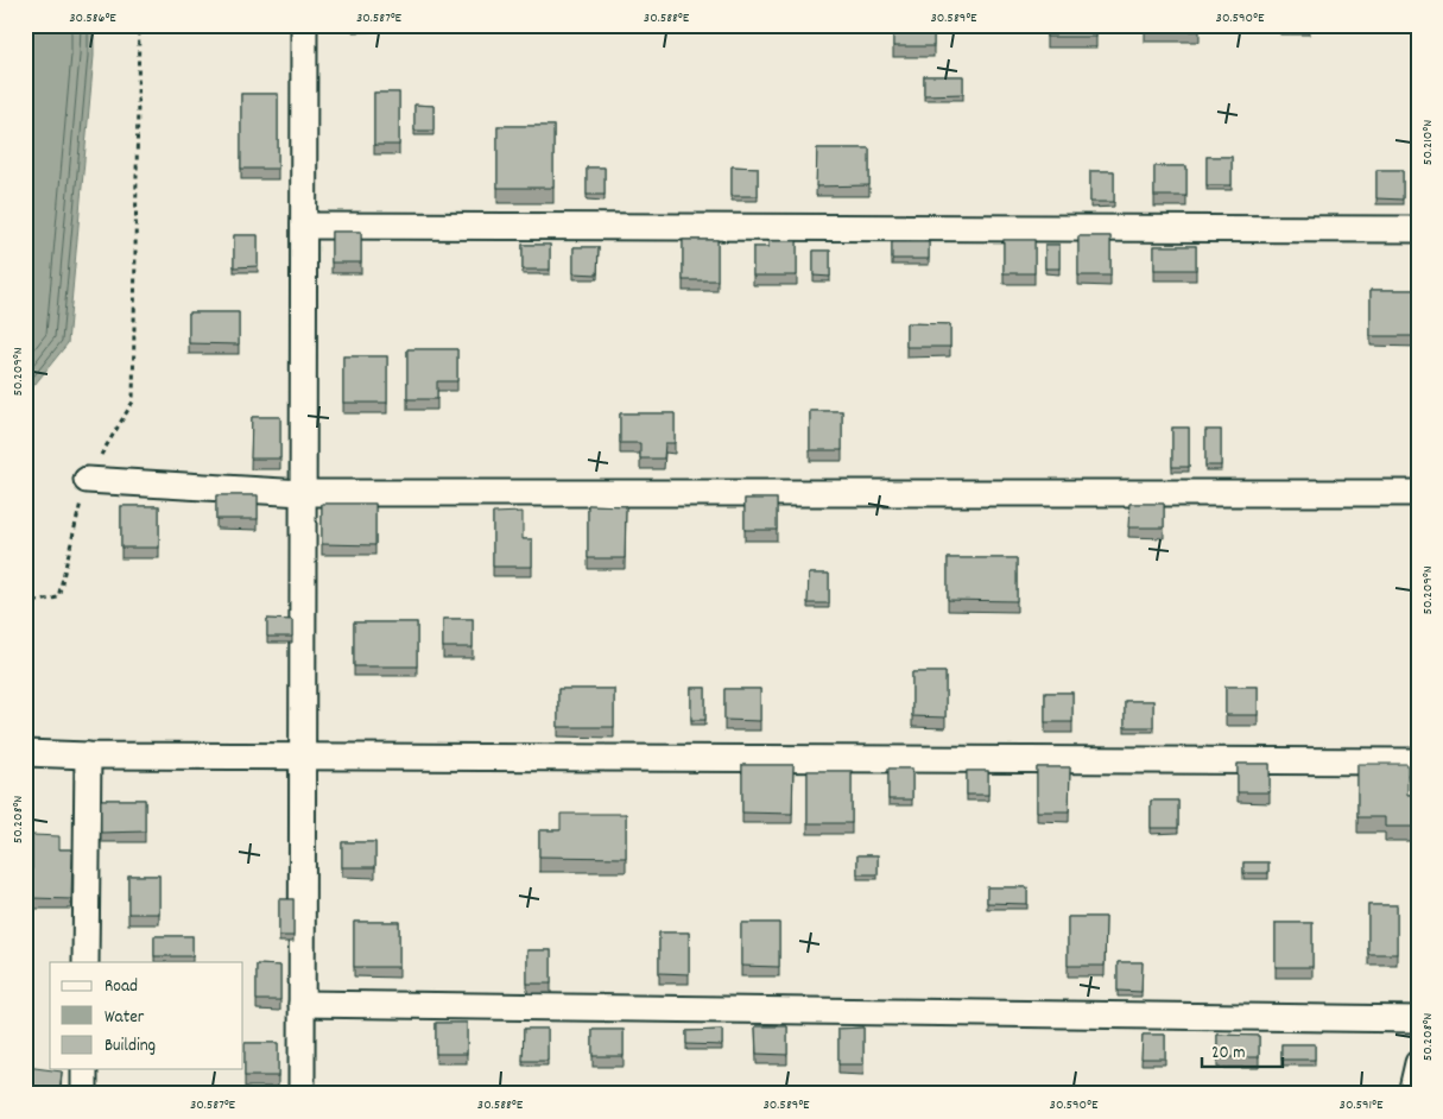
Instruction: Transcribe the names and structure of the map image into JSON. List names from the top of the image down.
{
  "legend": ["Road", "Water", "Building"],
  "scale_bar": "20 m",
  "coordinates": [
    "30.586°E",
    "30.587°E",
    "30.588°E",
    "30.589°E",
    "30.590°E",
    "50.210°N",
    "50.209°N",
    "50.208°N",
    "30.591°E"
  ]
}
